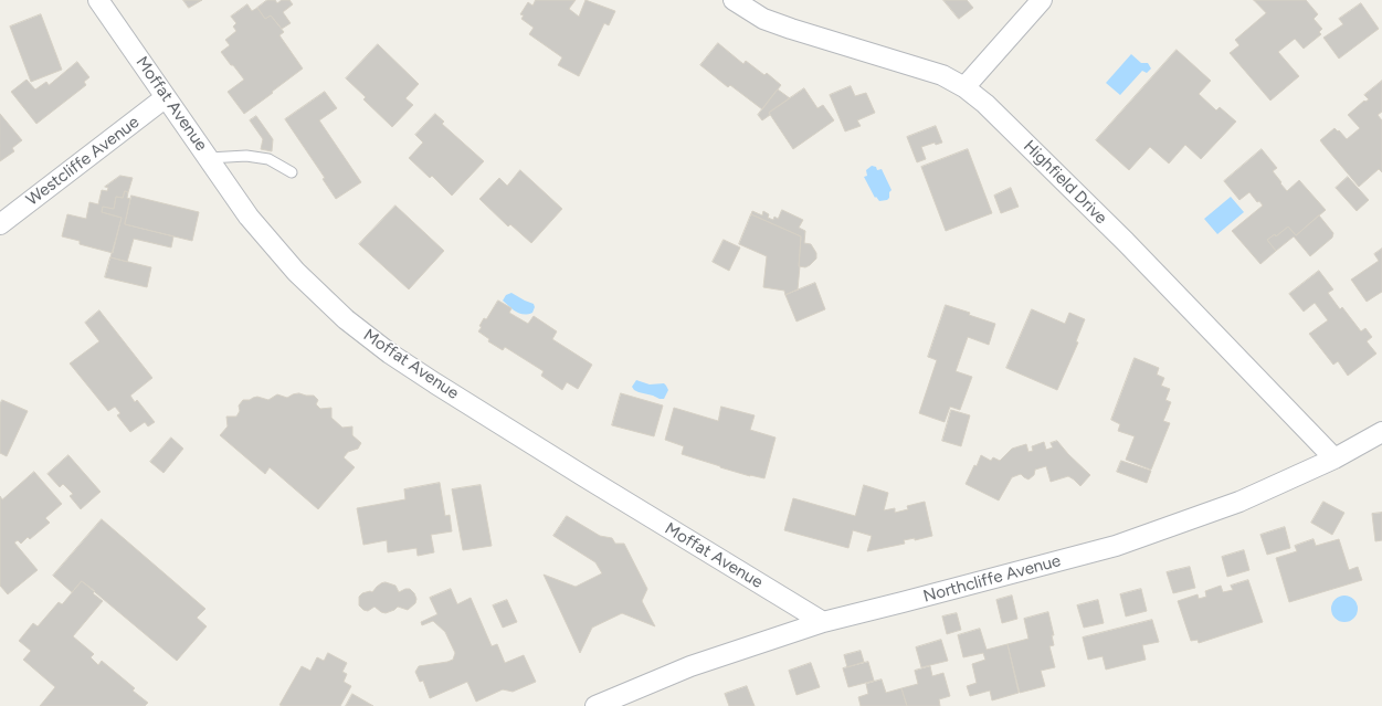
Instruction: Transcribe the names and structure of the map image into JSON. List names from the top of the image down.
{
  "streets": {
    "street": [
      "Moffat Avenue",
      "Westcliffe Avenue",
      "Highfield Drive",
      "Northcliffe Avenue"
    ]
  },
  "crossings": [
    ["Moffat Avenue", "Westcliffe Avenue"],
    ["Moffat Avenue", "Northcliffe Avenue"],
    ["Highfield Drive", "Northcliffe Avenue"]
  ]
}
